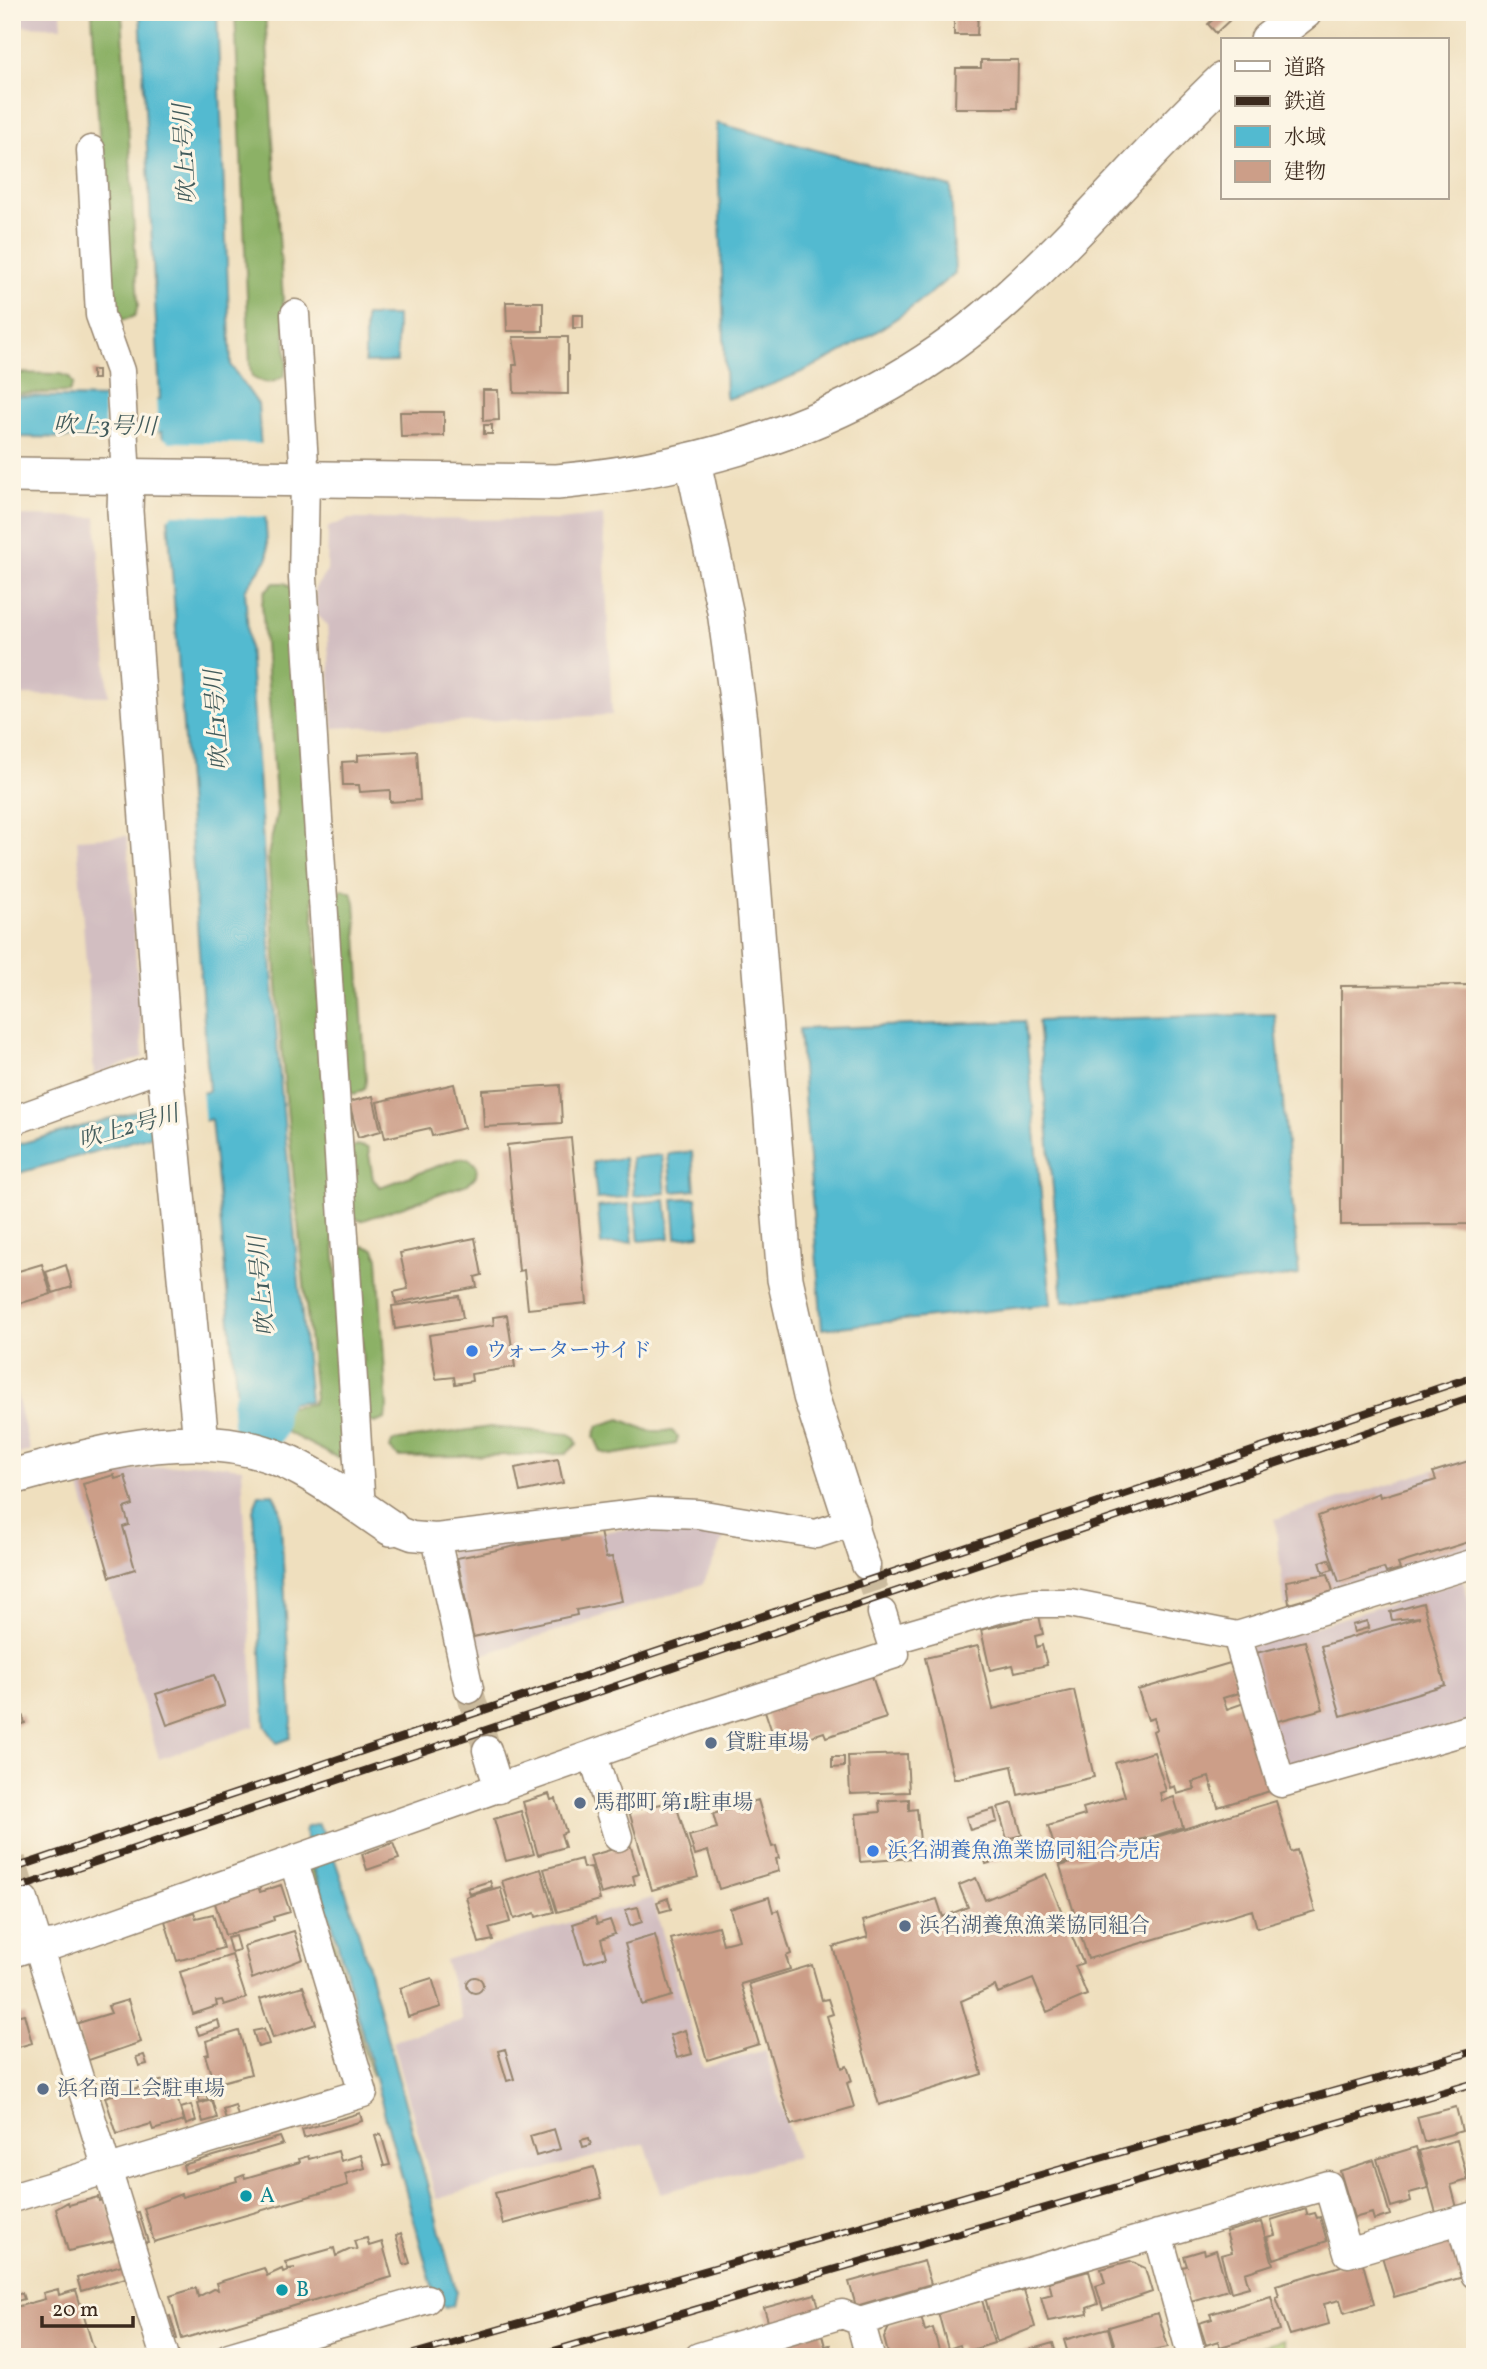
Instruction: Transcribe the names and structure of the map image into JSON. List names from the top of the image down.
{
  "water": ["吹上1号川", "吹上3号川", "吹上2号川"],
  "places": [
    "ウォーターサイド",
    "貸駐車場",
    "馬郡町 第1駐車場",
    "浜名湖養魚漁業協同組合売店",
    "浜名湖養魚漁業協同組合",
    "浜名商工会駐車場",
    "A",
    "B"
  ],
  "legend": [
    "道路",
    "鉄道",
    "水域",
    "建物"
  ],
  "scale_bar": "20 m"
}
